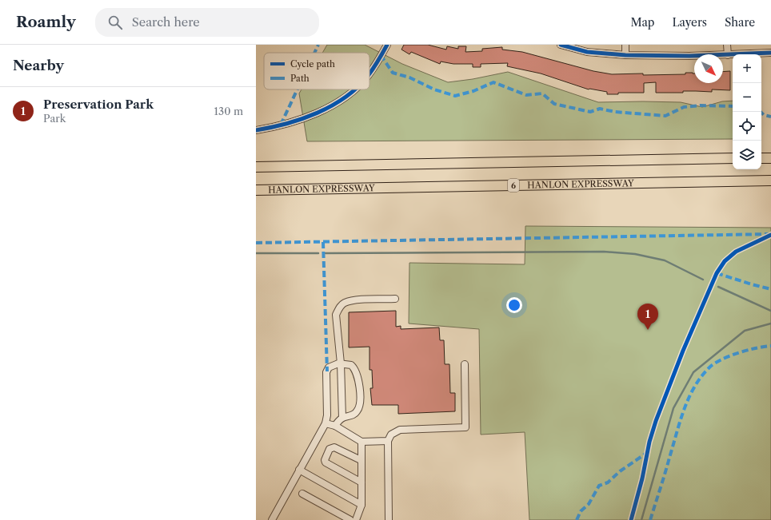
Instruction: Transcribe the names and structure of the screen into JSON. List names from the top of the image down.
{
  "streets": {
    "highway": ["HANLON EXPRESSWAY", "6"]
  },
  "legend": ["Cycle path", "Path"],
  "north": "bottom right",
  "page": {
    "header": "Roamly",
    "search": "Search here",
    "nav": ["Map", "Layers", "Share"],
    "heading": "Nearby",
    "map_buttons": ["+", "−"],
    "list": [
      {
        "mark": "1",
        "name": "Preservation Park",
        "note": "Park",
        "value": "130 m"
      }
    ],
    "pins": "1"
  }
}
